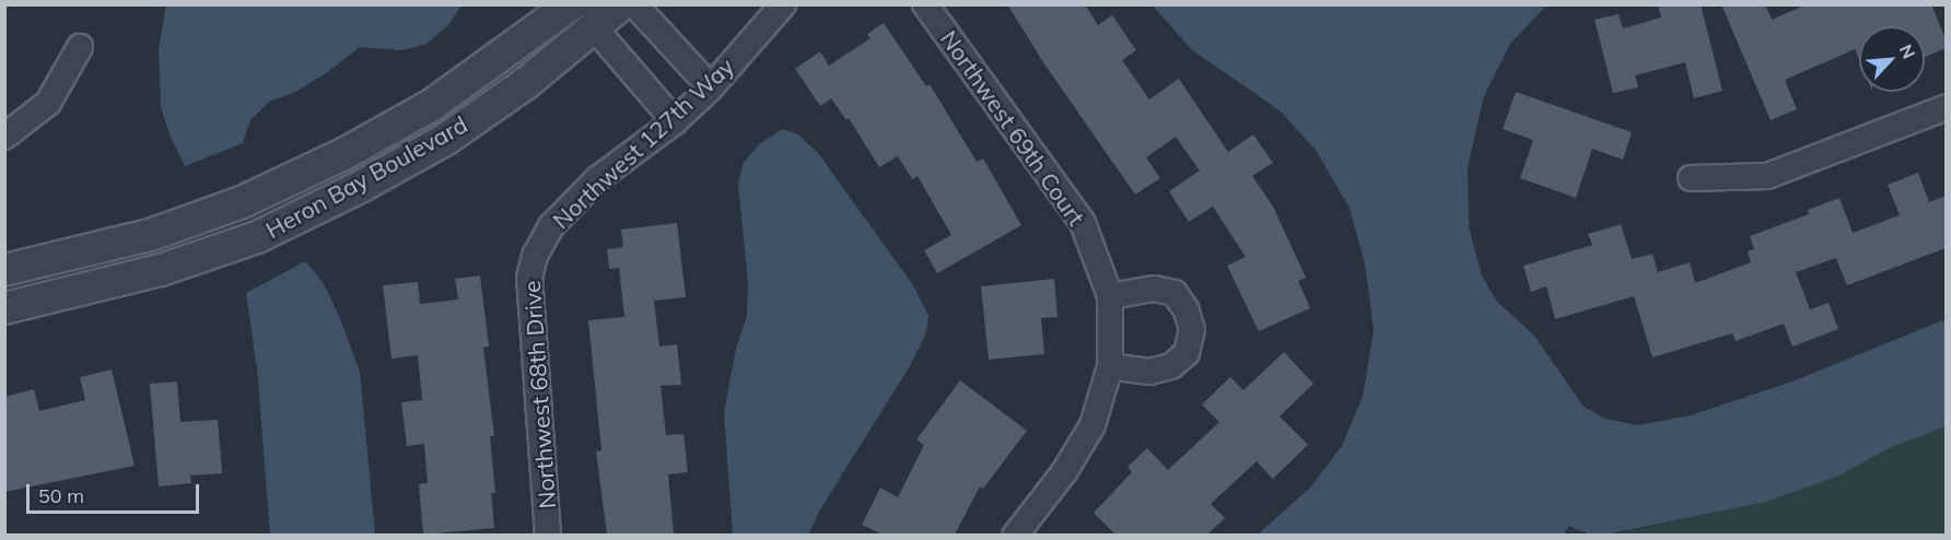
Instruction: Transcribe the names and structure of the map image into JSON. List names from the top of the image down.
{
  "streets": {
    "street": [
      "Northwest 69th Court",
      "Northwest 127th Way",
      "Heron Bay Boulevard",
      "Northwest 68th Drive"
    ]
  },
  "crossings": [
    ["Northwest 127th Way", "Northwest 68th Drive"]
  ],
  "scale_bar": "50 m",
  "north": "top right"
}
